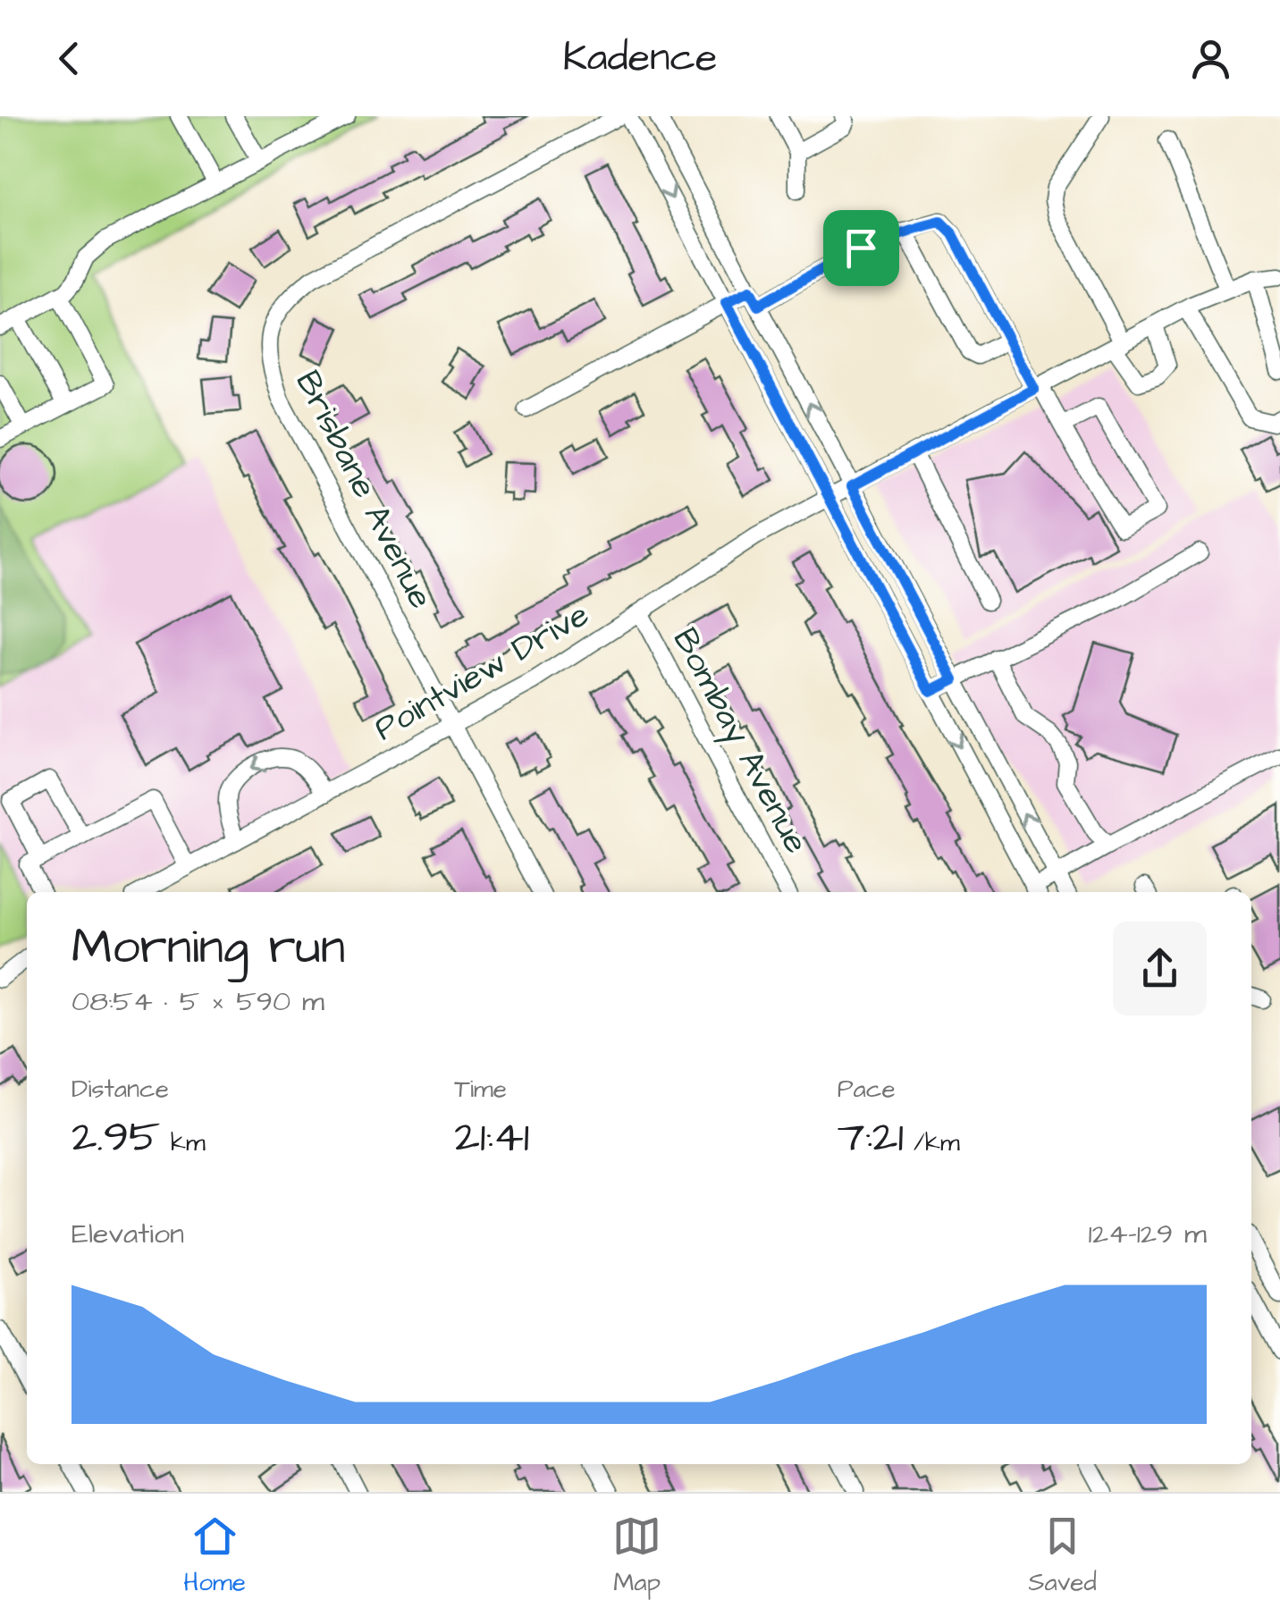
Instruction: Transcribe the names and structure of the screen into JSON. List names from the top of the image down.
{
  "streets": {
    "street": ["Brisbane Avenue", "Pointview Drive", "Bombay Avenue"]
  },
  "crossings": [
    ["Brisbane Avenue", "Pointview Drive"],
    ["Pointview Drive", "Bombay Avenue"]
  ],
  "page": {
    "header": "Kadence",
    "heading": ["Morning run", "08:54 · 5 × 590 m"],
    "stats": [
      ["Distance", "2.95 km"],
      ["Time", "21:41"],
      ["Pace", "7:21 /km"]
    ],
    "chart": ["Elevation", "124–129 m"],
    "tabs": ["Home", "Map", "Saved"]
  }
}
